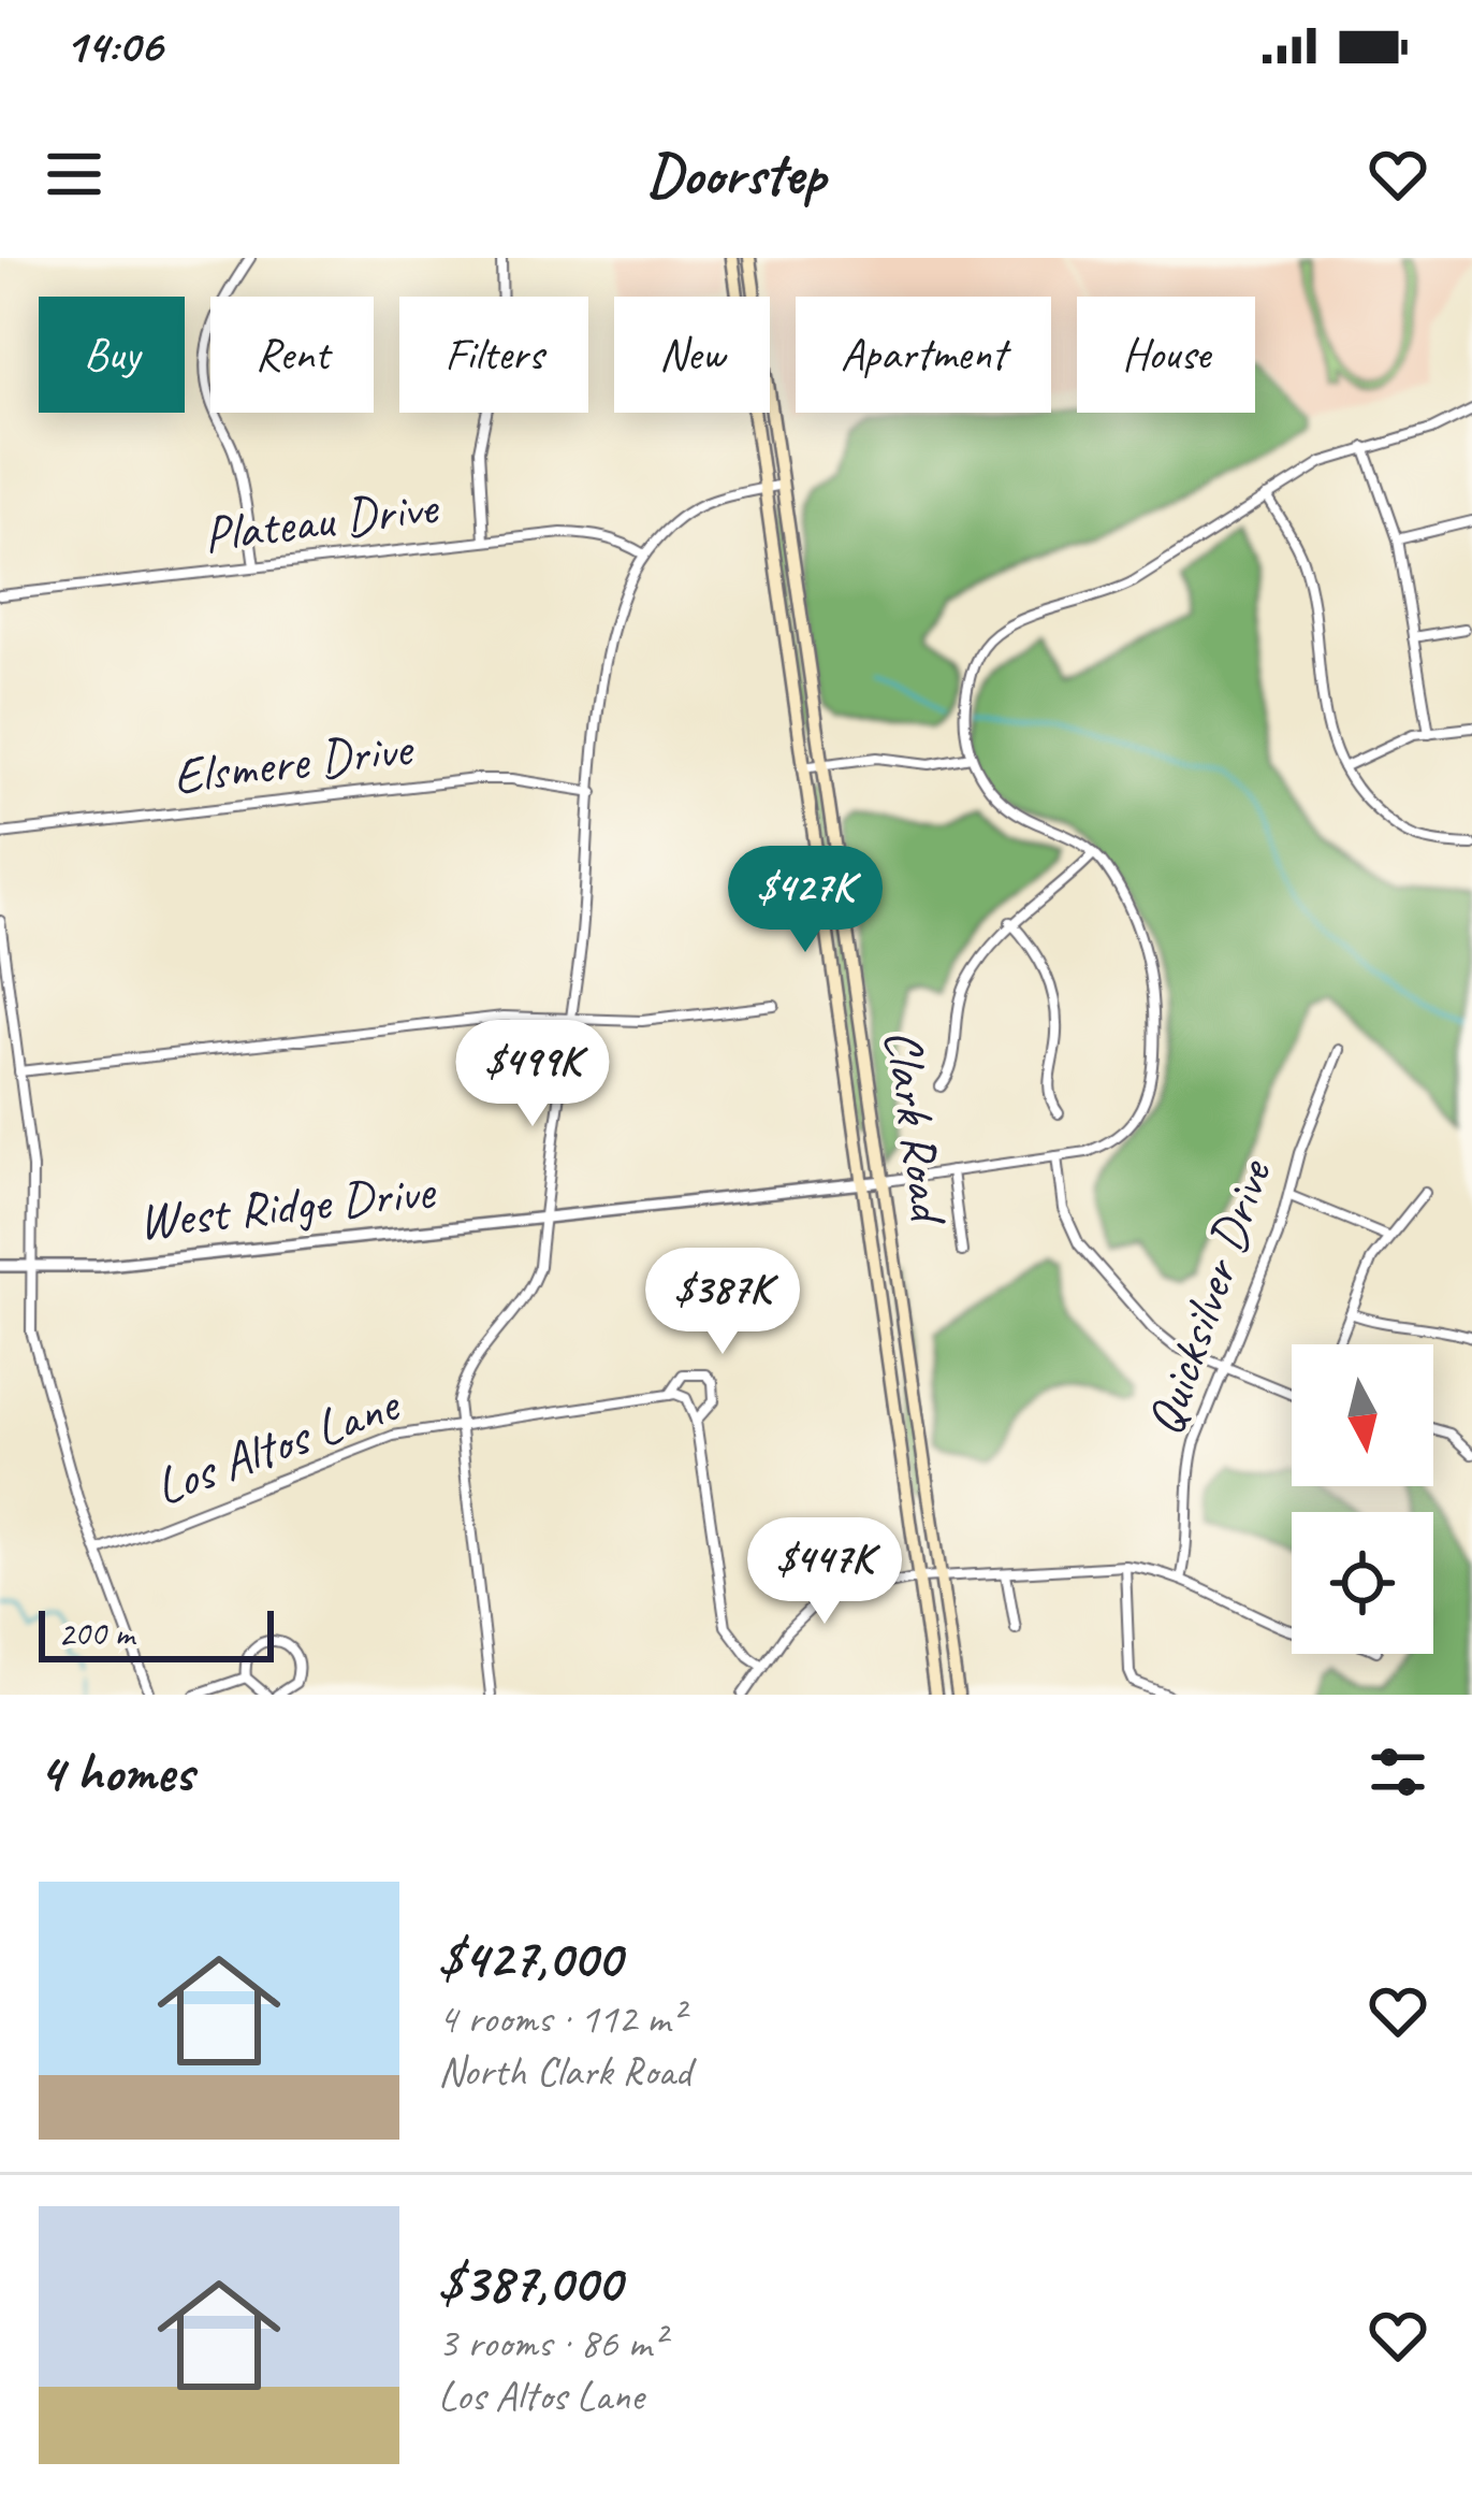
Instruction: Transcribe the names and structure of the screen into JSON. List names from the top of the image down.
{
  "streets": {
    "main road": ["Clark Road"],
    "street": [
      "Plateau Drive",
      "Elsmere Drive",
      "West Ridge Drive",
      "Quicksilver Drive",
      "Los Altos Lane"
    ]
  },
  "crossings": [
    ["Clark Road", "West Ridge Drive"]
  ],
  "scale_bar": "200 m",
  "north": "bottom",
  "page": {
    "status": "14:06",
    "header": "Doorstep",
    "chip": [
      "Buy",
      "Rent",
      "Filters",
      "New",
      "Apartment",
      "House"
    ],
    "price": [
      "$427K",
      "$499K",
      "$387K",
      "$447K"
    ],
    "scale": "200 m",
    "heading": "4 homes",
    "list": [
      {
        "name": "$427,000",
        "note": "4 rooms · 112 m² · North Clark Road"
      },
      {
        "name": "$387,000",
        "note": "3 rooms · 86 m² · Los Altos Lane"
      }
    ]
  }
}
